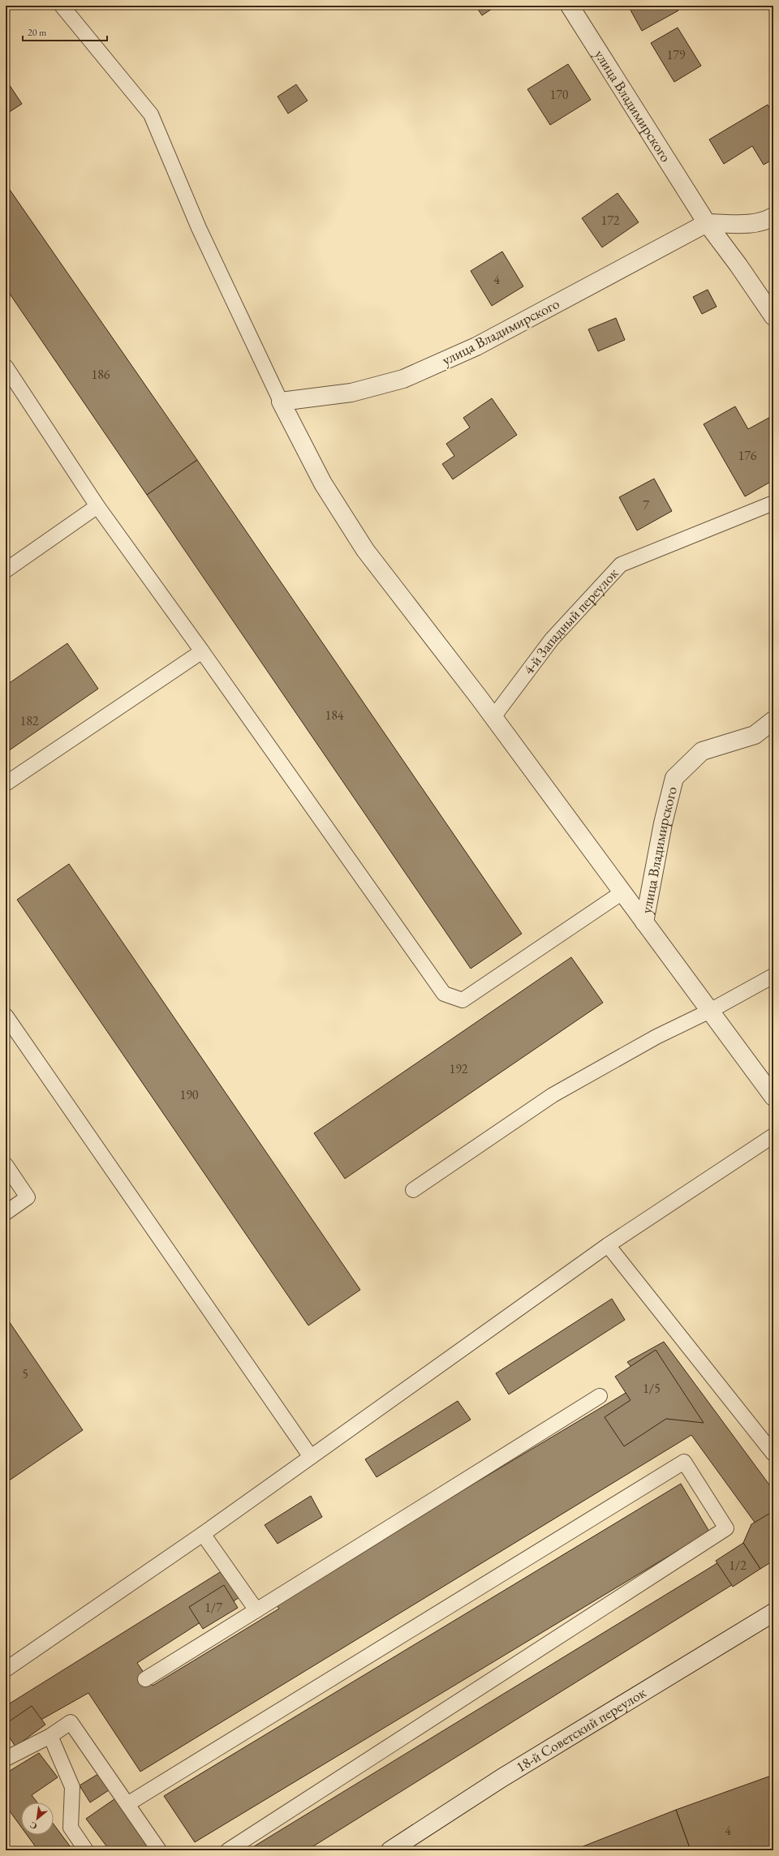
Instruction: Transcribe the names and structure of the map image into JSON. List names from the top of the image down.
{
  "streets": {
    "street": ["улица Владимирского", "18-й Советский переулок"],
    "lane": ["4-й Западный переулок"]
  },
  "house_numbers": [
    "179",
    "170",
    "172",
    "4",
    "186",
    "176",
    "7",
    "184",
    "182",
    "192",
    "190",
    "5",
    "1/5",
    "1/2",
    "1/7",
    "4"
  ],
  "scale_bar": "20 m",
  "north": "bottom left"
}
